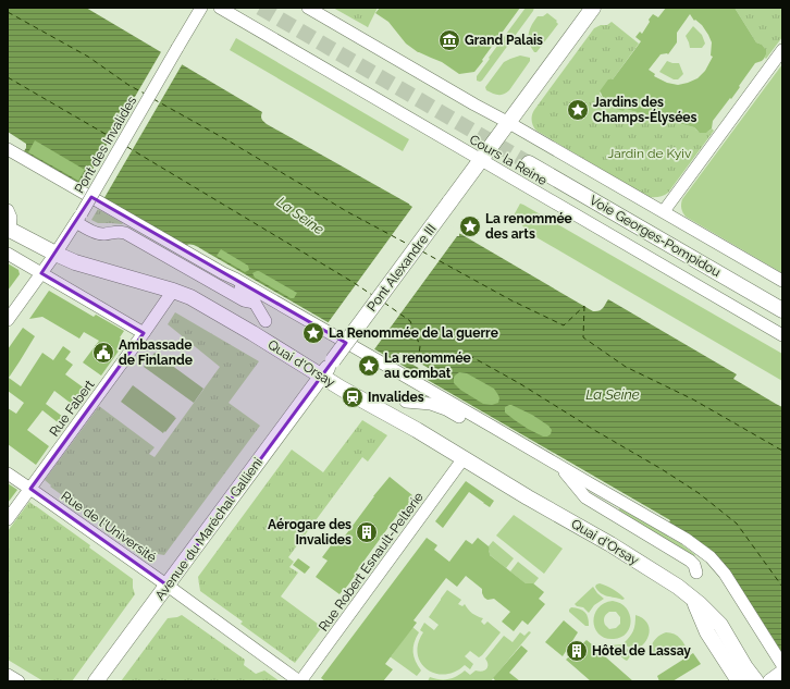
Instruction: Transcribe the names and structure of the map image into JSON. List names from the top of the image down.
{
  "streets": {
    "main road": [
      "Voie Georges-Pompidou",
      "Pont Alexandre III",
      "Quai d'Orsay",
      "Avenue du Maréchal Gallieni"
    ],
    "street": [
      "Pont des Invalides",
      "Cours la Reine",
      "Rue Fabert",
      "Rue de l'Université",
      "Rue Robert Esnault-Pelterie"
    ]
  },
  "crossings": [
    ["Pont des Invalides", "Quai d'Orsay"],
    ["Cours la Reine", "Pont Alexandre III"],
    ["Pont Alexandre III", "Quai d'Orsay"],
    ["Pont Alexandre III", "Avenue du Maréchal Gallieni"],
    ["Quai d'Orsay", "Rue Fabert"],
    ["Quai d'Orsay", "Avenue du Maréchal Gallieni"],
    ["Quai d'Orsay", "Rue Robert Esnault-Pelterie"],
    ["Rue Fabert", "Rue de l'Université"],
    ["Rue de l'Université", "Avenue du Maréchal Gallieni"],
    ["Rue de l'Université", "Rue Robert Esnault-Pelterie"]
  ],
  "water": ["La Seine"],
  "parks": ["Jardin de Kyiv"],
  "places": {
    "museum": ["Grand Palais"],
    "place": [
      "Jardins des Champs-Élysées",
      "La renommée des arts",
      "La Renommée de la guerre",
      "La renommée au combat"
    ],
    "public building": ["Ambassade de Finlande"],
    "station": ["Invalides"],
    "building": ["Aérogare des Invalides", "Hôtel de Lassay"]
  }
}
